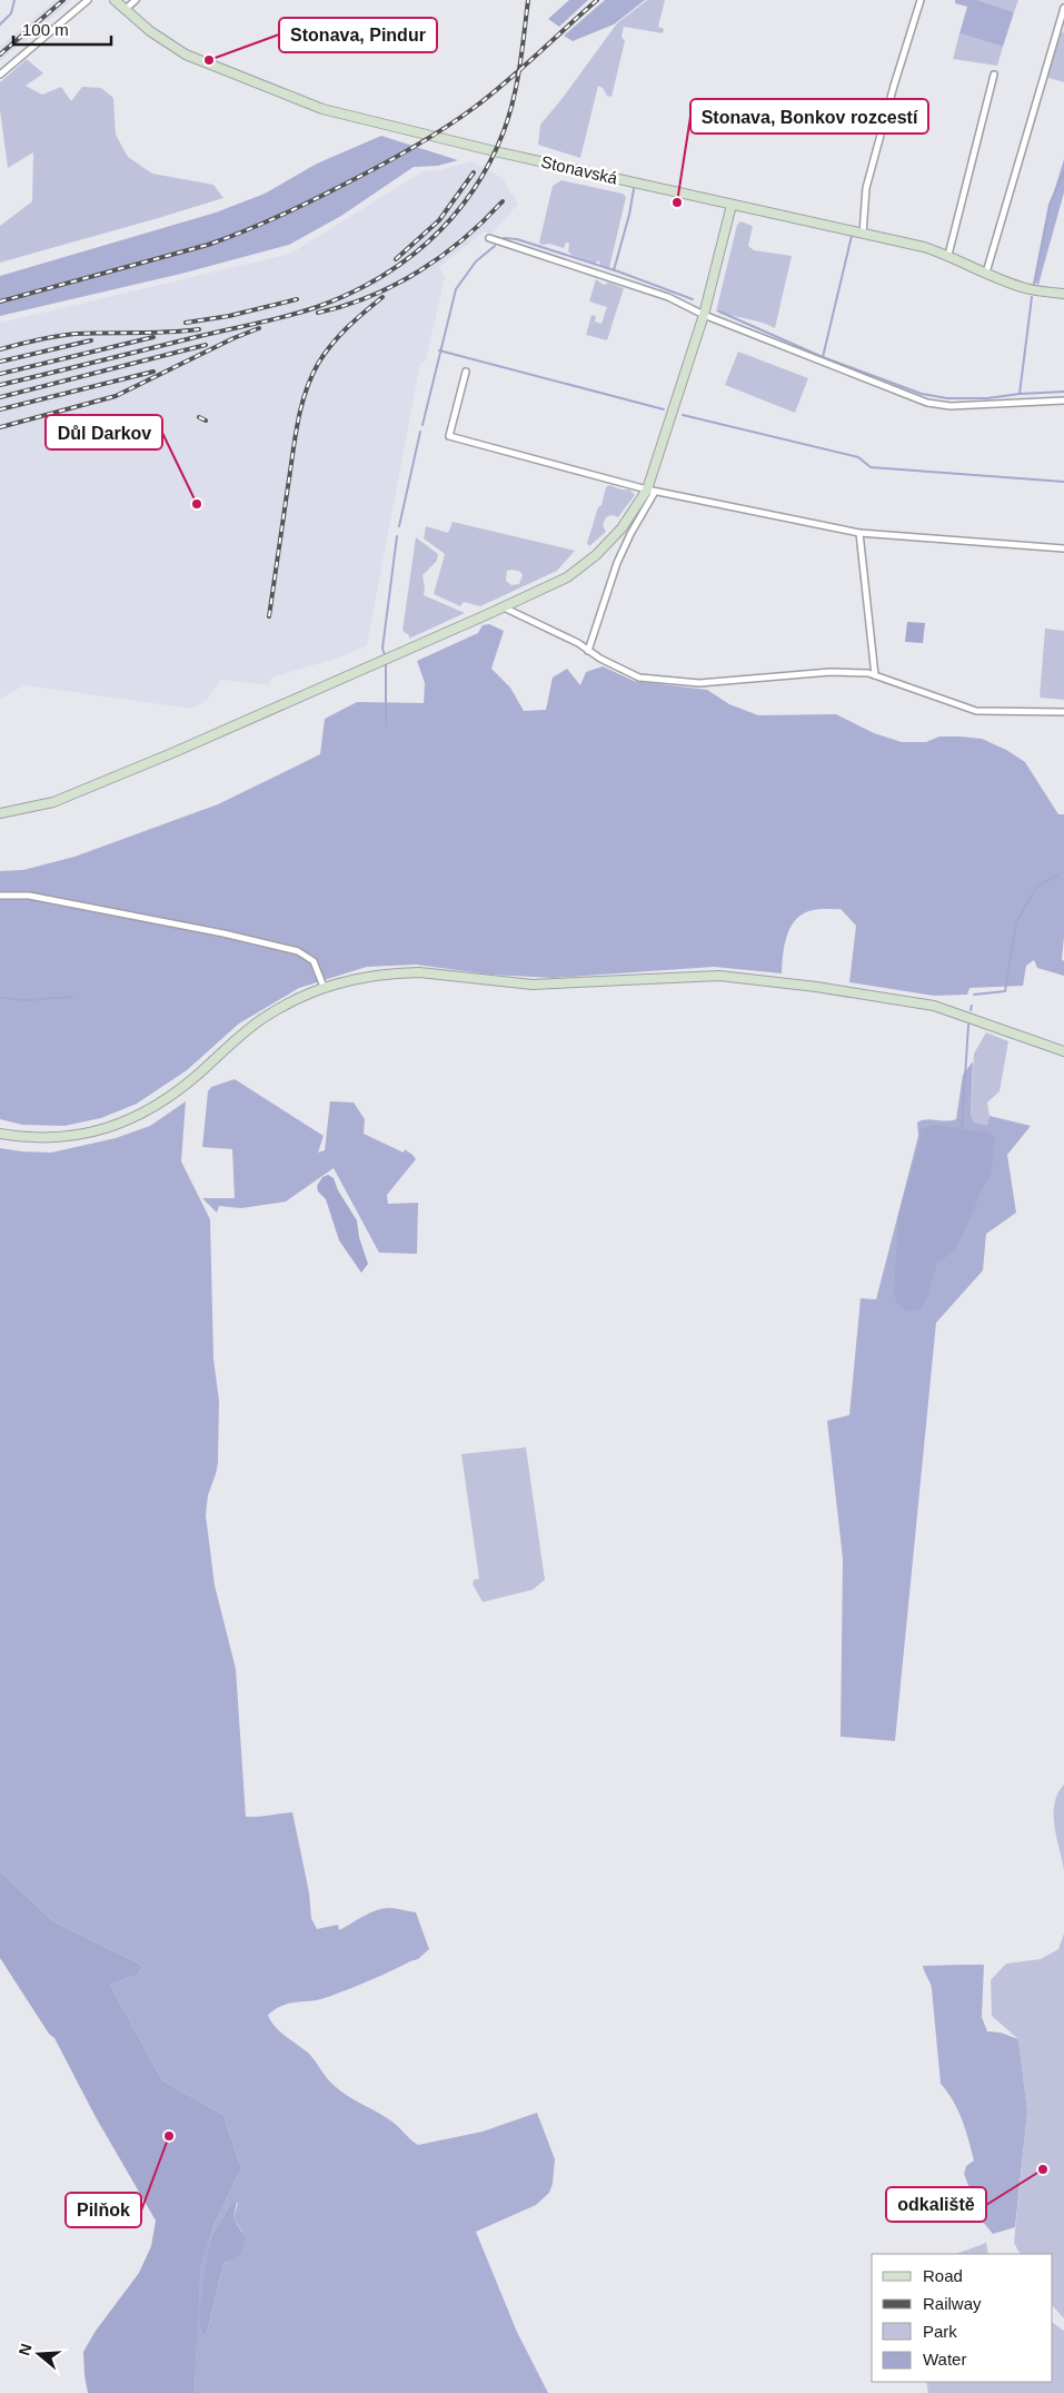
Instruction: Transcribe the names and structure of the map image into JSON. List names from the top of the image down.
{
  "streets": {
    "street": ["Stonavská"]
  },
  "places": [
    "Stonava, Pindur",
    "Stonava, Bonkov rozcestí",
    "Důl Darkov",
    "Pilňok",
    "odkaliště"
  ],
  "legend": [
    "Road",
    "Railway",
    "Park",
    "Water"
  ],
  "scale_bar": "100 m",
  "north": "left"
}
